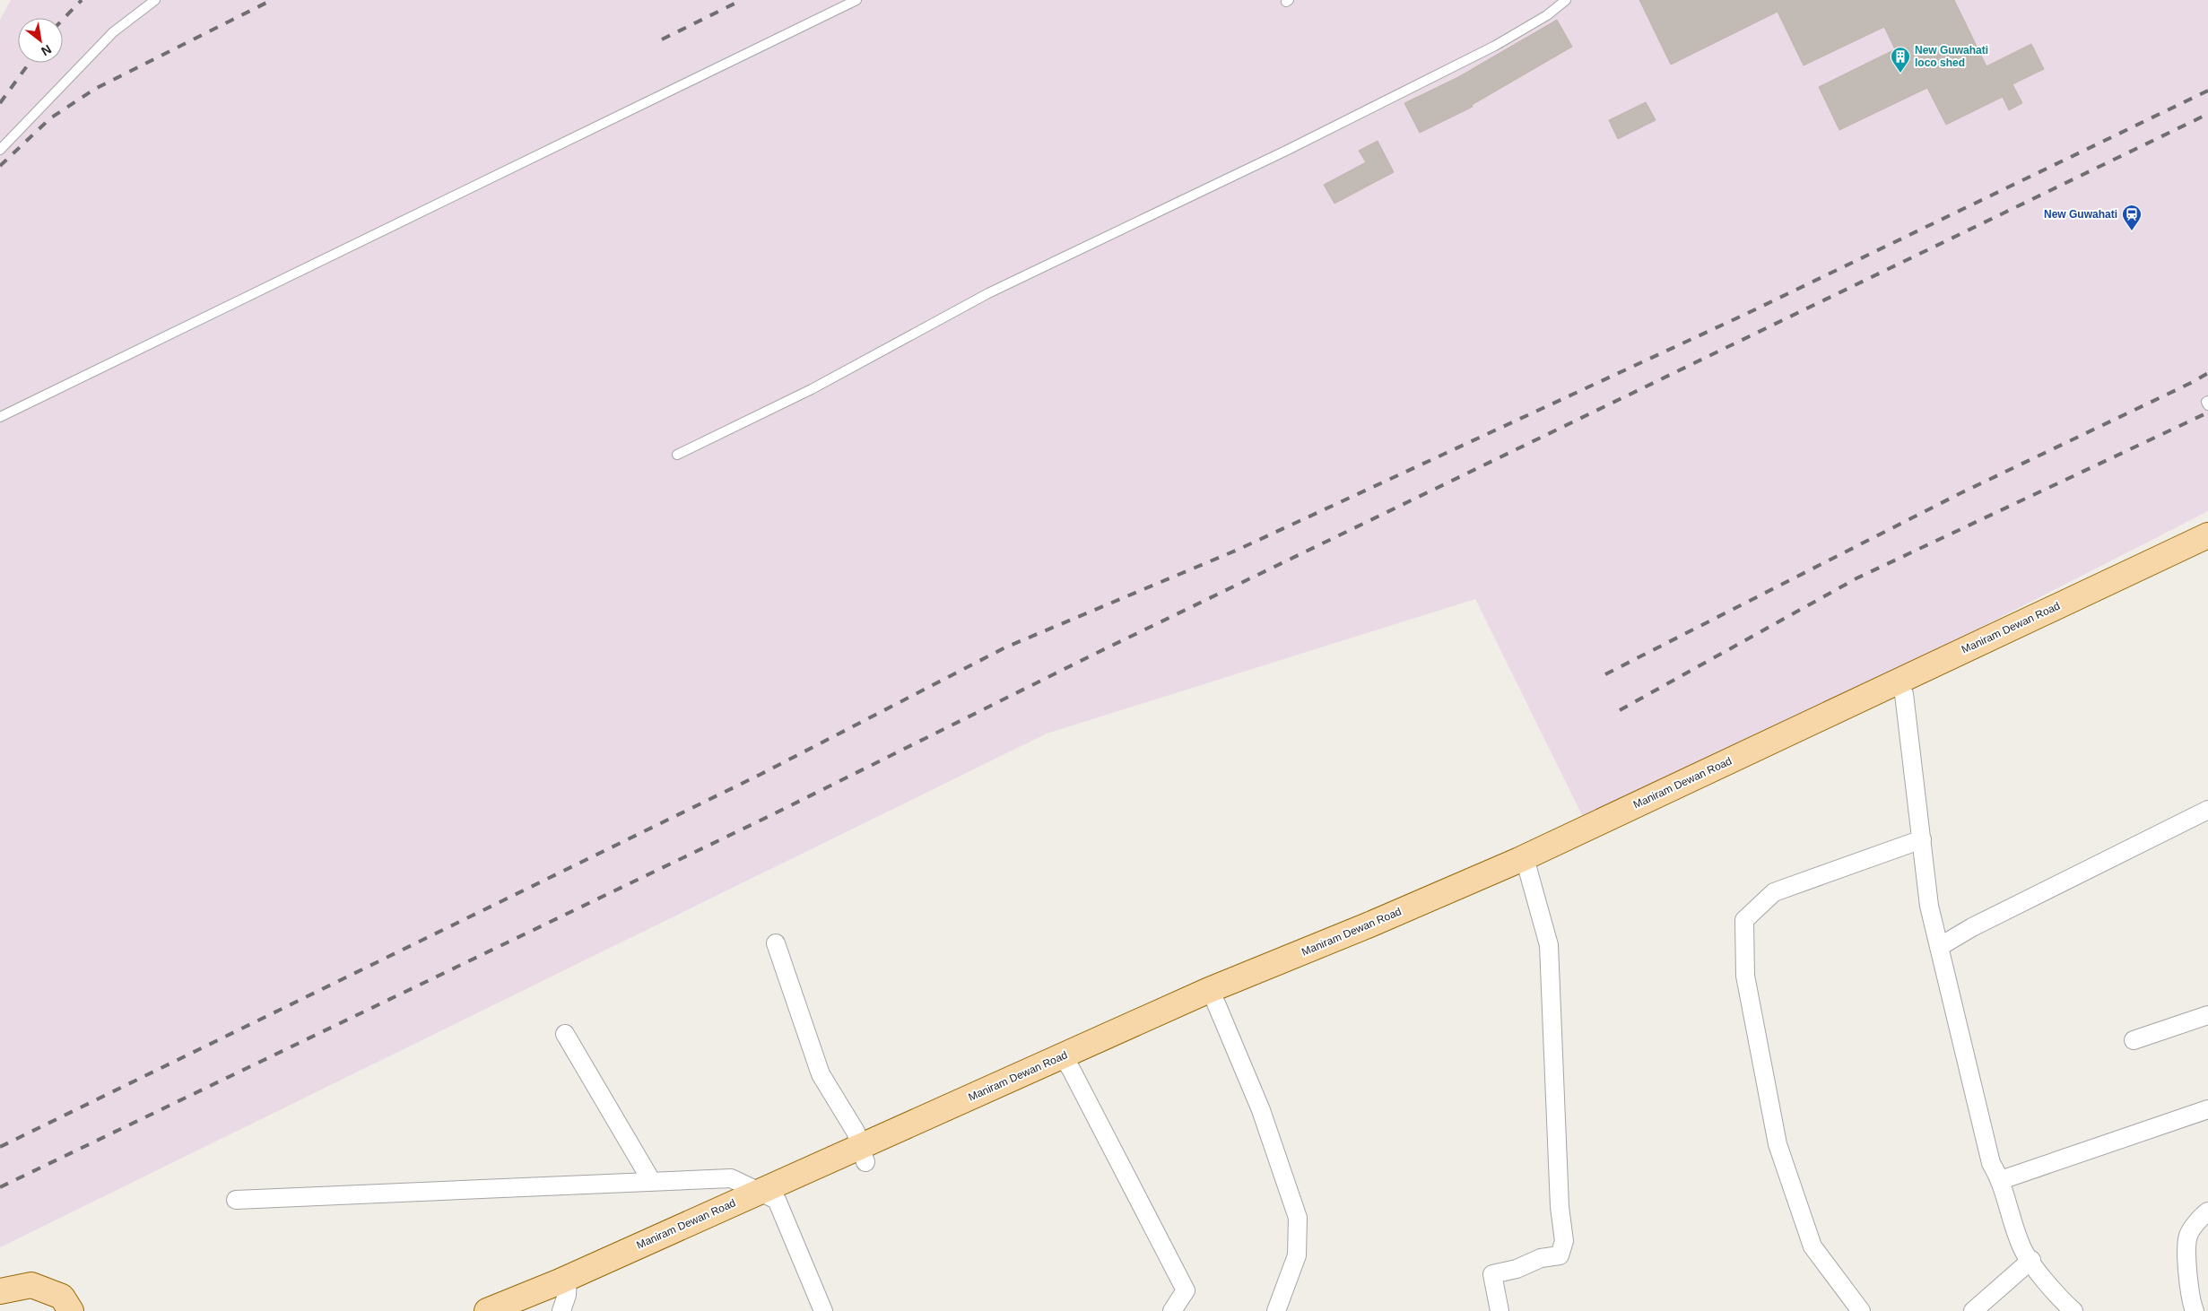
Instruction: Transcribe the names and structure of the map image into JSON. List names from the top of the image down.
{
  "streets": {
    "main road": ["Maniram Dewan Road"]
  },
  "places": {
    "building": ["New Guwahati loco shed"],
    "station": ["New Guwahati"]
  },
  "north": "bottom right"
}
